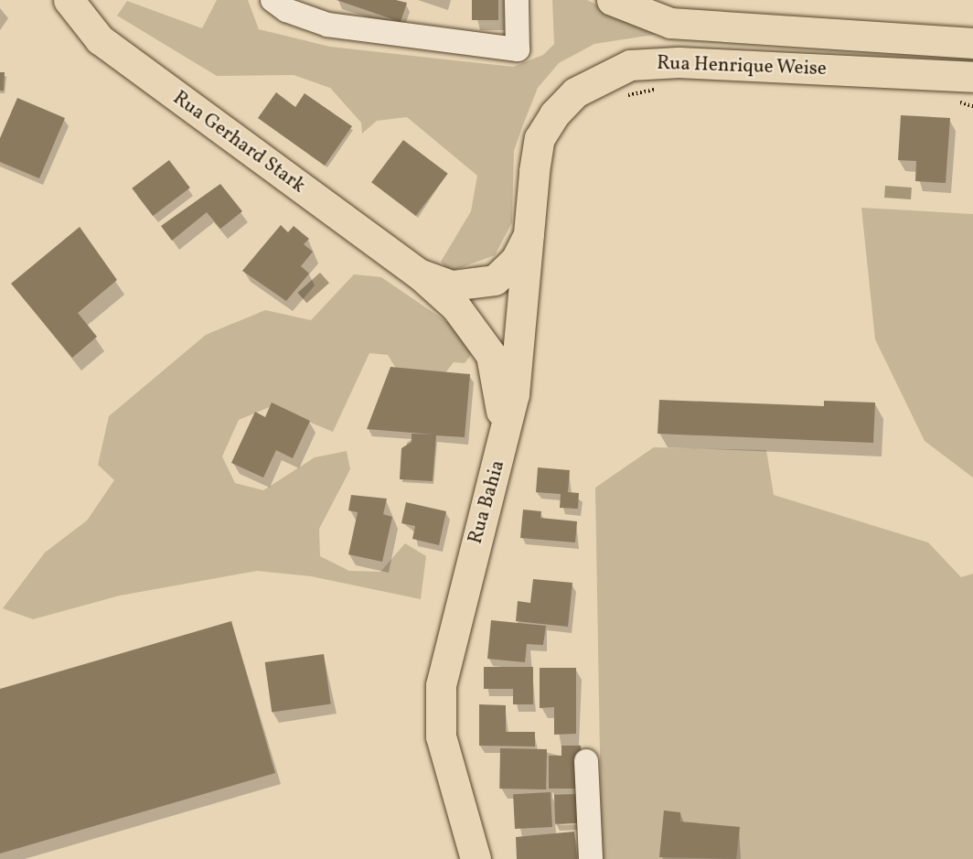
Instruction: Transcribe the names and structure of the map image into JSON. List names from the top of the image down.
{
  "streets": {
    "main road": ["Rua Henrique Weise", "Rua Gerhard Stark", "Rua Bahia"]
  },
  "crossings": [
    ["Rua Henrique Weise", "Rua Bahia"],
    ["Rua Gerhard Stark", "Rua Bahia"]
  ]
}
